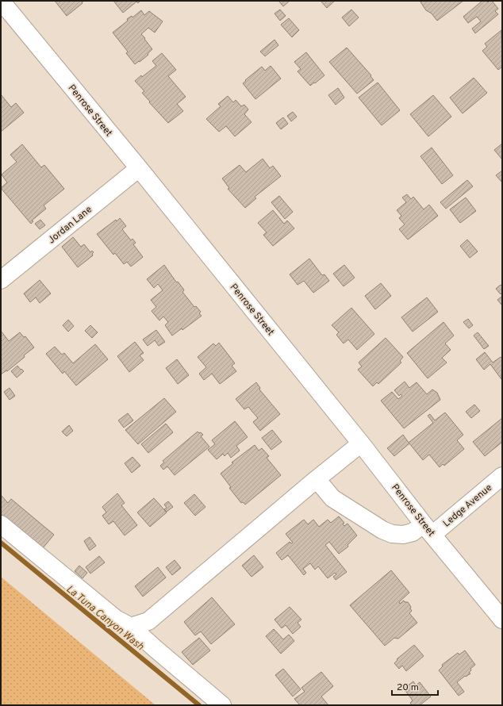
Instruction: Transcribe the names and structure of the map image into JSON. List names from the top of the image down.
{
  "streets": {
    "street": ["Penrose Street", "Jordan Lane", "Ledge Avenue"]
  },
  "crossings": [
    ["Penrose Street", "Jordan Lane"],
    ["Penrose Street", "Ledge Avenue"]
  ],
  "water": ["La Tuna Canyon Wash"],
  "scale_bar": "20 m"
}
